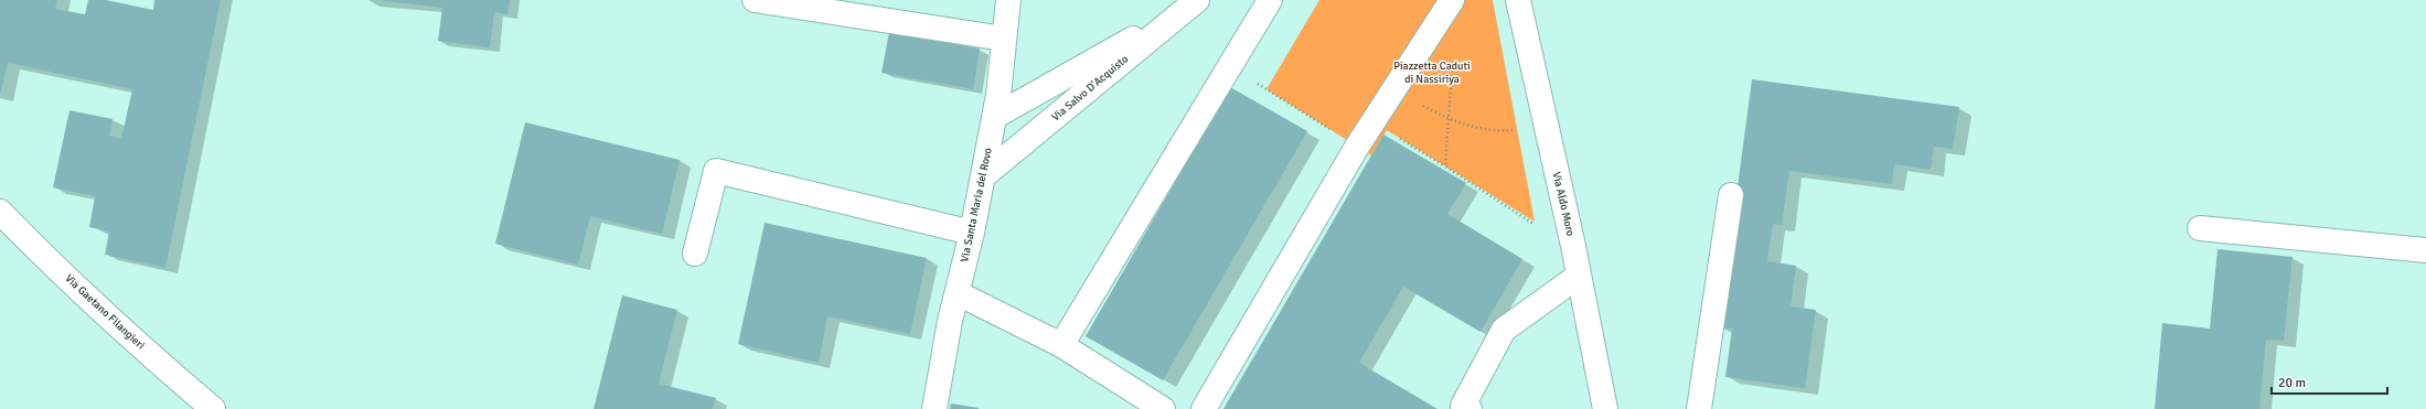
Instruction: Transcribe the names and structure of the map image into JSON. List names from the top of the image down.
{
  "streets": {
    "street": [
      "Via Salvo D'Acquisto",
      "Via Aldo Moro",
      "Via Santa Maria del Rovo",
      "Via Gaetano Filangieri"
    ]
  },
  "crossings": [
    ["Via Salvo D'Acquisto", "Via Santa Maria del Rovo"]
  ],
  "parks": ["Piazzetta Caduti di Nassiriya"],
  "scale_bar": "20 m"
}
